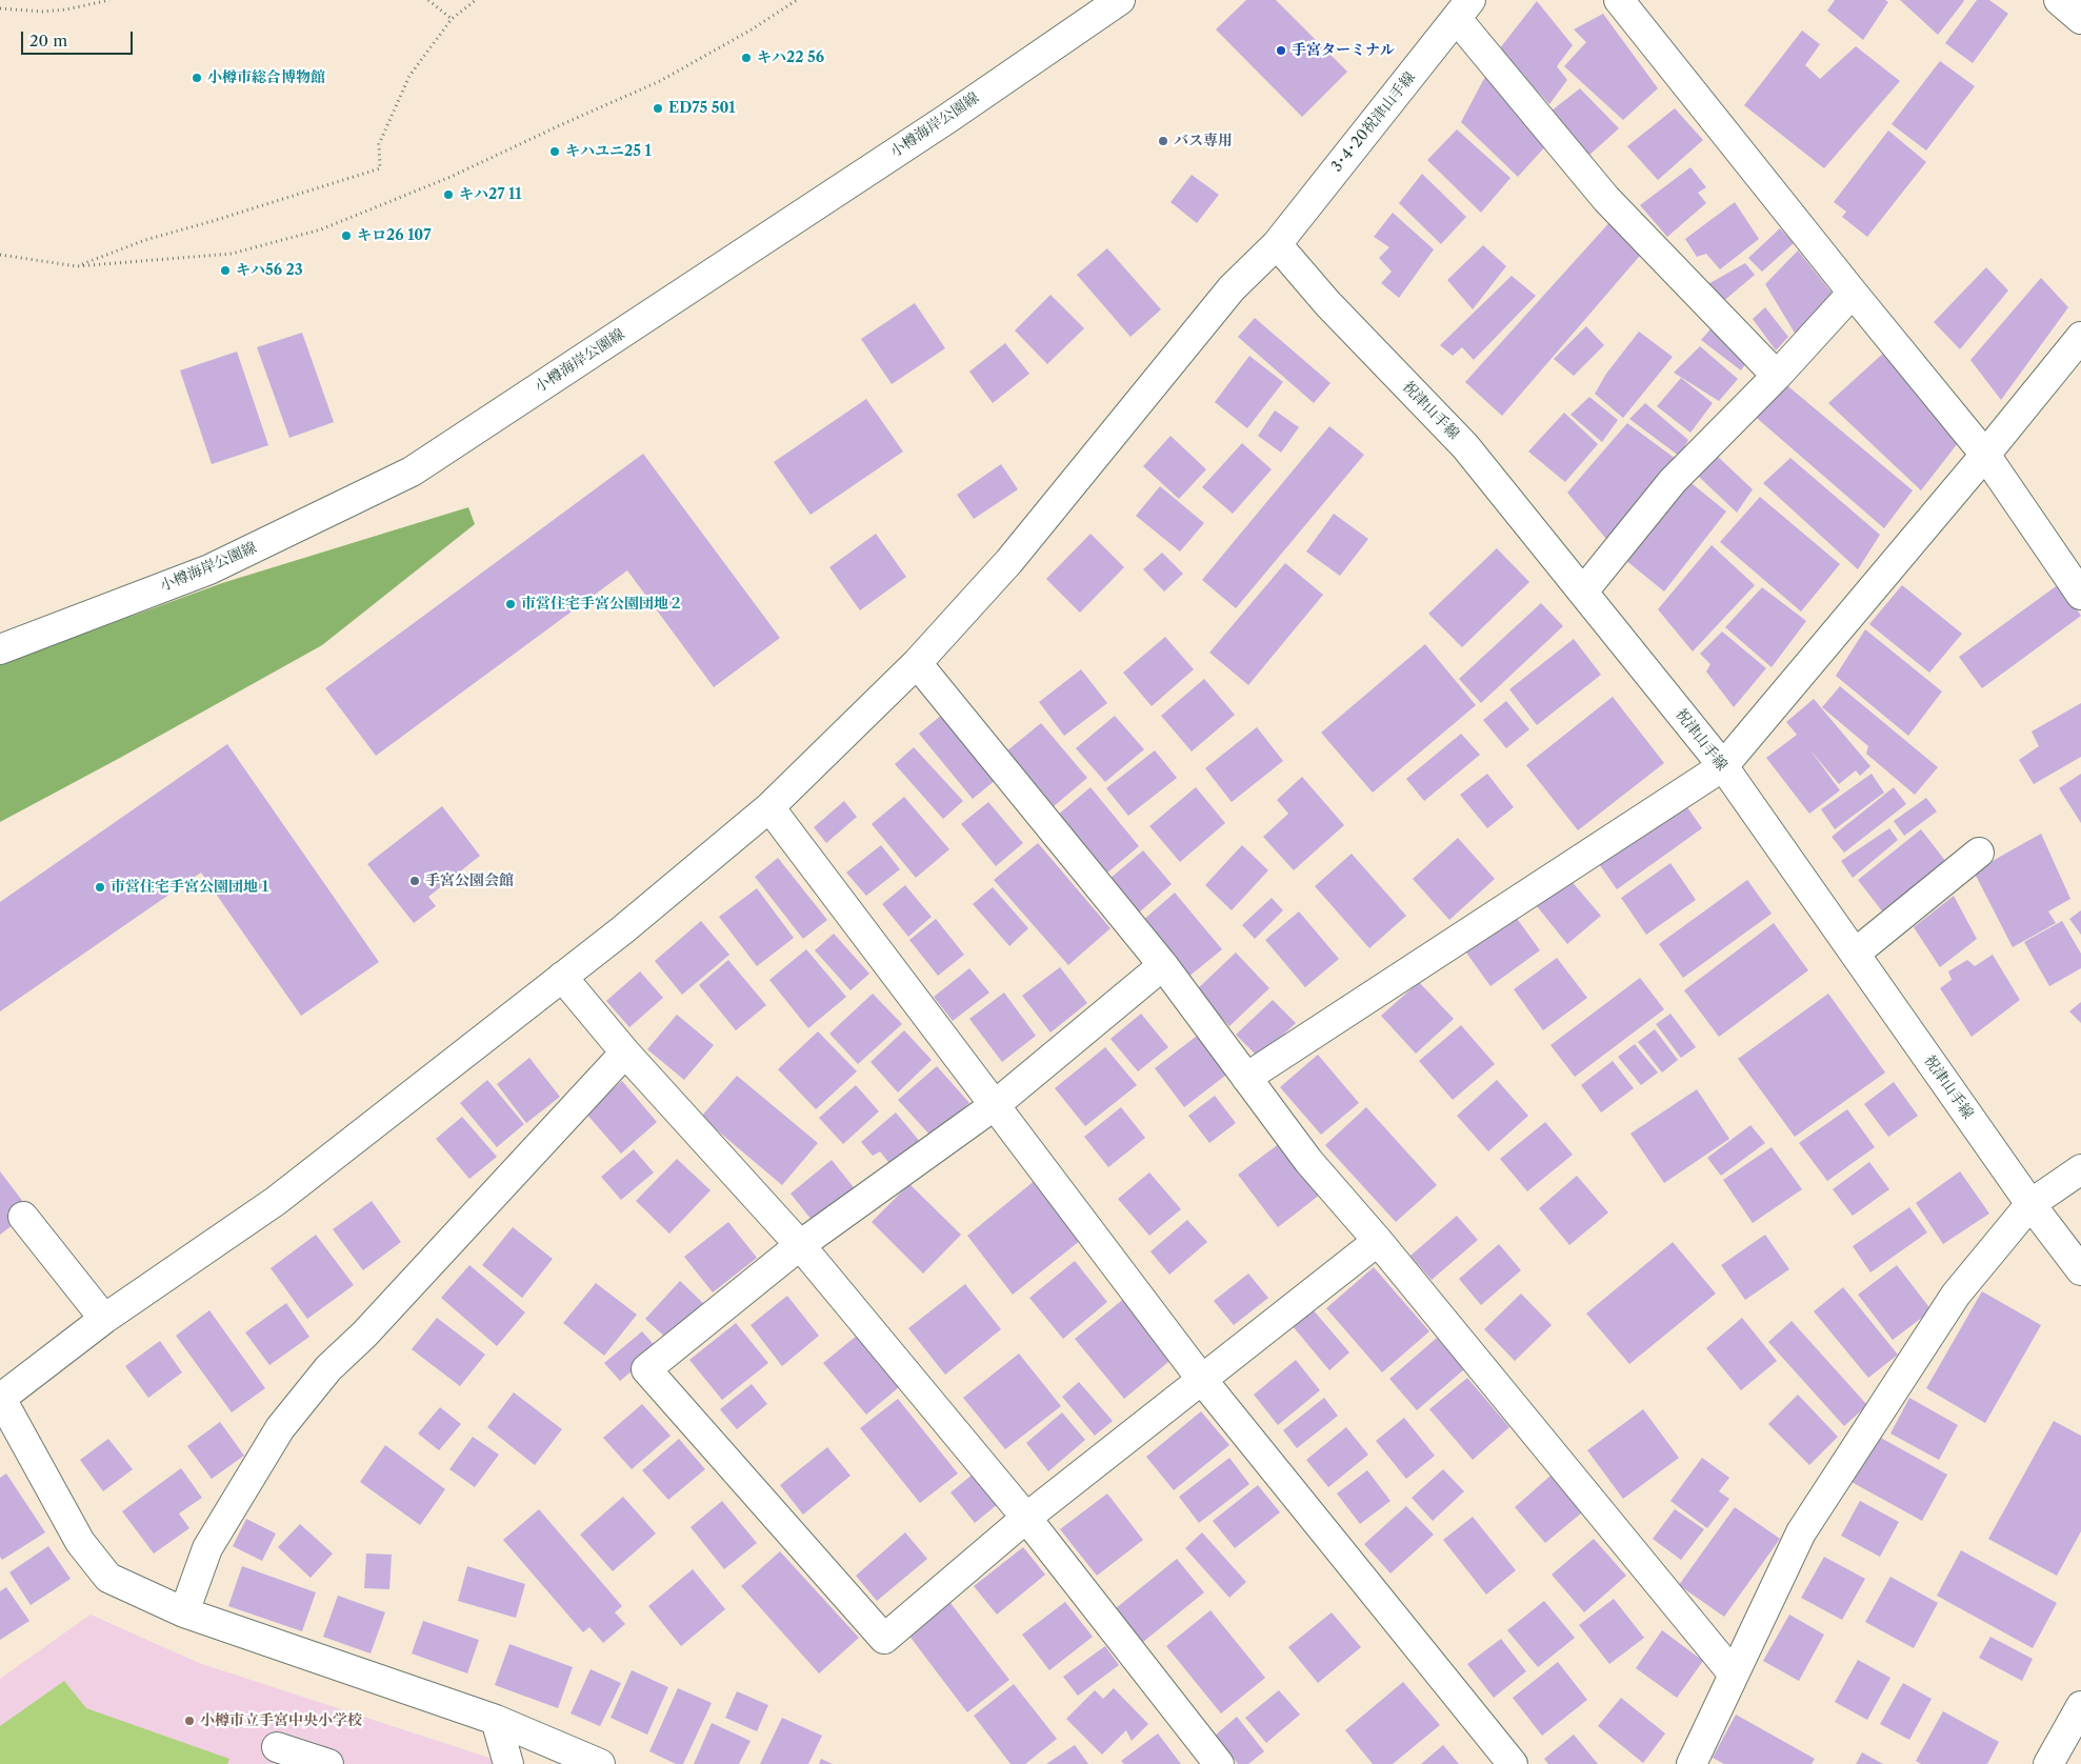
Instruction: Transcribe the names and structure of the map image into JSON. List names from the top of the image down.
{
  "streets": {
    "street": ["3･4･20祝津山手線", "小樽海岸公園線", "祝津山手線"]
  },
  "crossings": [
    ["3･4･20祝津山手線", "祝津山手線"]
  ],
  "places": [
    "手宮ターミナル",
    "キハ22 56",
    "小樽市総合博物館",
    "ED75 501",
    "バス専用",
    "キハユニ25 1",
    "キハ27 11",
    "キロ26 107",
    "キハ56 23",
    "市営住宅手宮公園団地２",
    "手宮公園会館",
    "市営住宅手宮公園団地１",
    "小樽市立手宮中央小学校"
  ],
  "scale_bar": "20 m"
}
